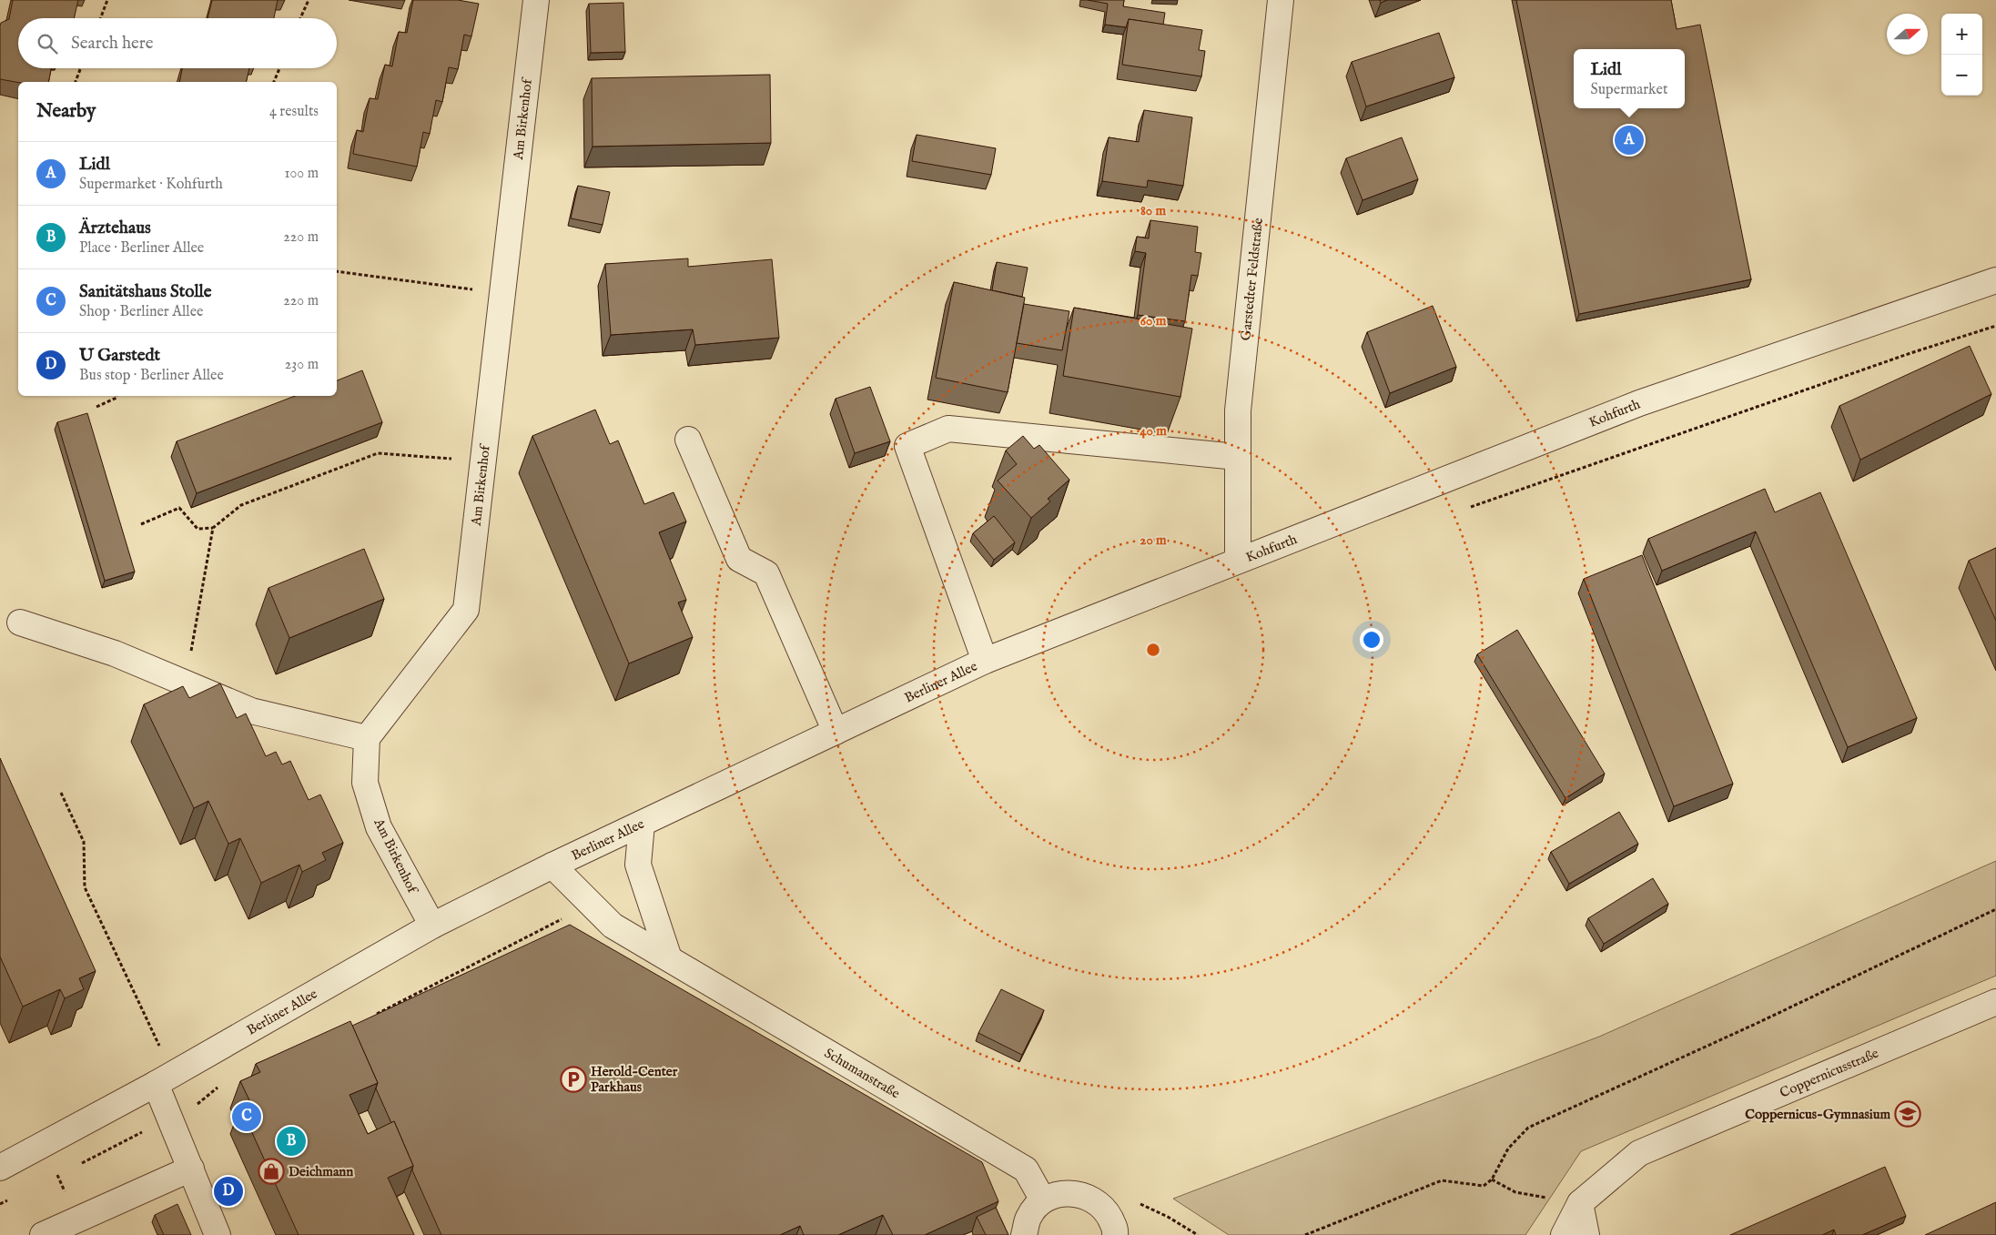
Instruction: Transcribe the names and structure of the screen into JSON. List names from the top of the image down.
{
  "streets": {
    "street": [
      "Am Birkenhof",
      "Garstedter Feldstraße",
      "Kohfurth",
      "Berliner Allee",
      "Schumanstraße",
      "Coppernicusstraße"
    ]
  },
  "crossings": [
    ["Am Birkenhof", "Berliner Allee"],
    ["Garstedter Feldstraße", "Kohfurth"],
    ["Garstedter Feldstraße", "Berliner Allee"],
    ["Kohfurth", "Berliner Allee"],
    ["Berliner Allee", "Schumanstraße"]
  ],
  "places": {
    "parking": ["Herold-Center Parkhaus"],
    "school or university": ["Coppernicus-Gymnasium"],
    "shop": ["Deichmann"]
  },
  "north": "right",
  "page": {
    "map_buttons": ["+", "−"],
    "search": "Search here",
    "popup": ["Lidl", "Supermarket"],
    "heading": ["Nearby", "4 results"],
    "pins": [
      "A",
      "C",
      "B",
      "D"
    ],
    "list": [
      {
        "mark": "A",
        "name": "Lidl",
        "note": "Supermarket · Kohfurth",
        "value": "100 m"
      },
      {
        "mark": "B",
        "name": "Ärztehaus",
        "note": "Place · Berliner Allee",
        "value": "220 m"
      },
      {
        "mark": "C",
        "name": "Sanitätshaus Stolle",
        "note": "Shop · Berliner Allee",
        "value": "220 m"
      },
      {
        "mark": "D",
        "name": "U Garstedt",
        "note": "Bus stop · Berliner Allee",
        "value": "230 m"
      }
    ]
  },
  "rings": [
    "80 m",
    "60 m",
    "40 m",
    "20 m"
  ]
}
